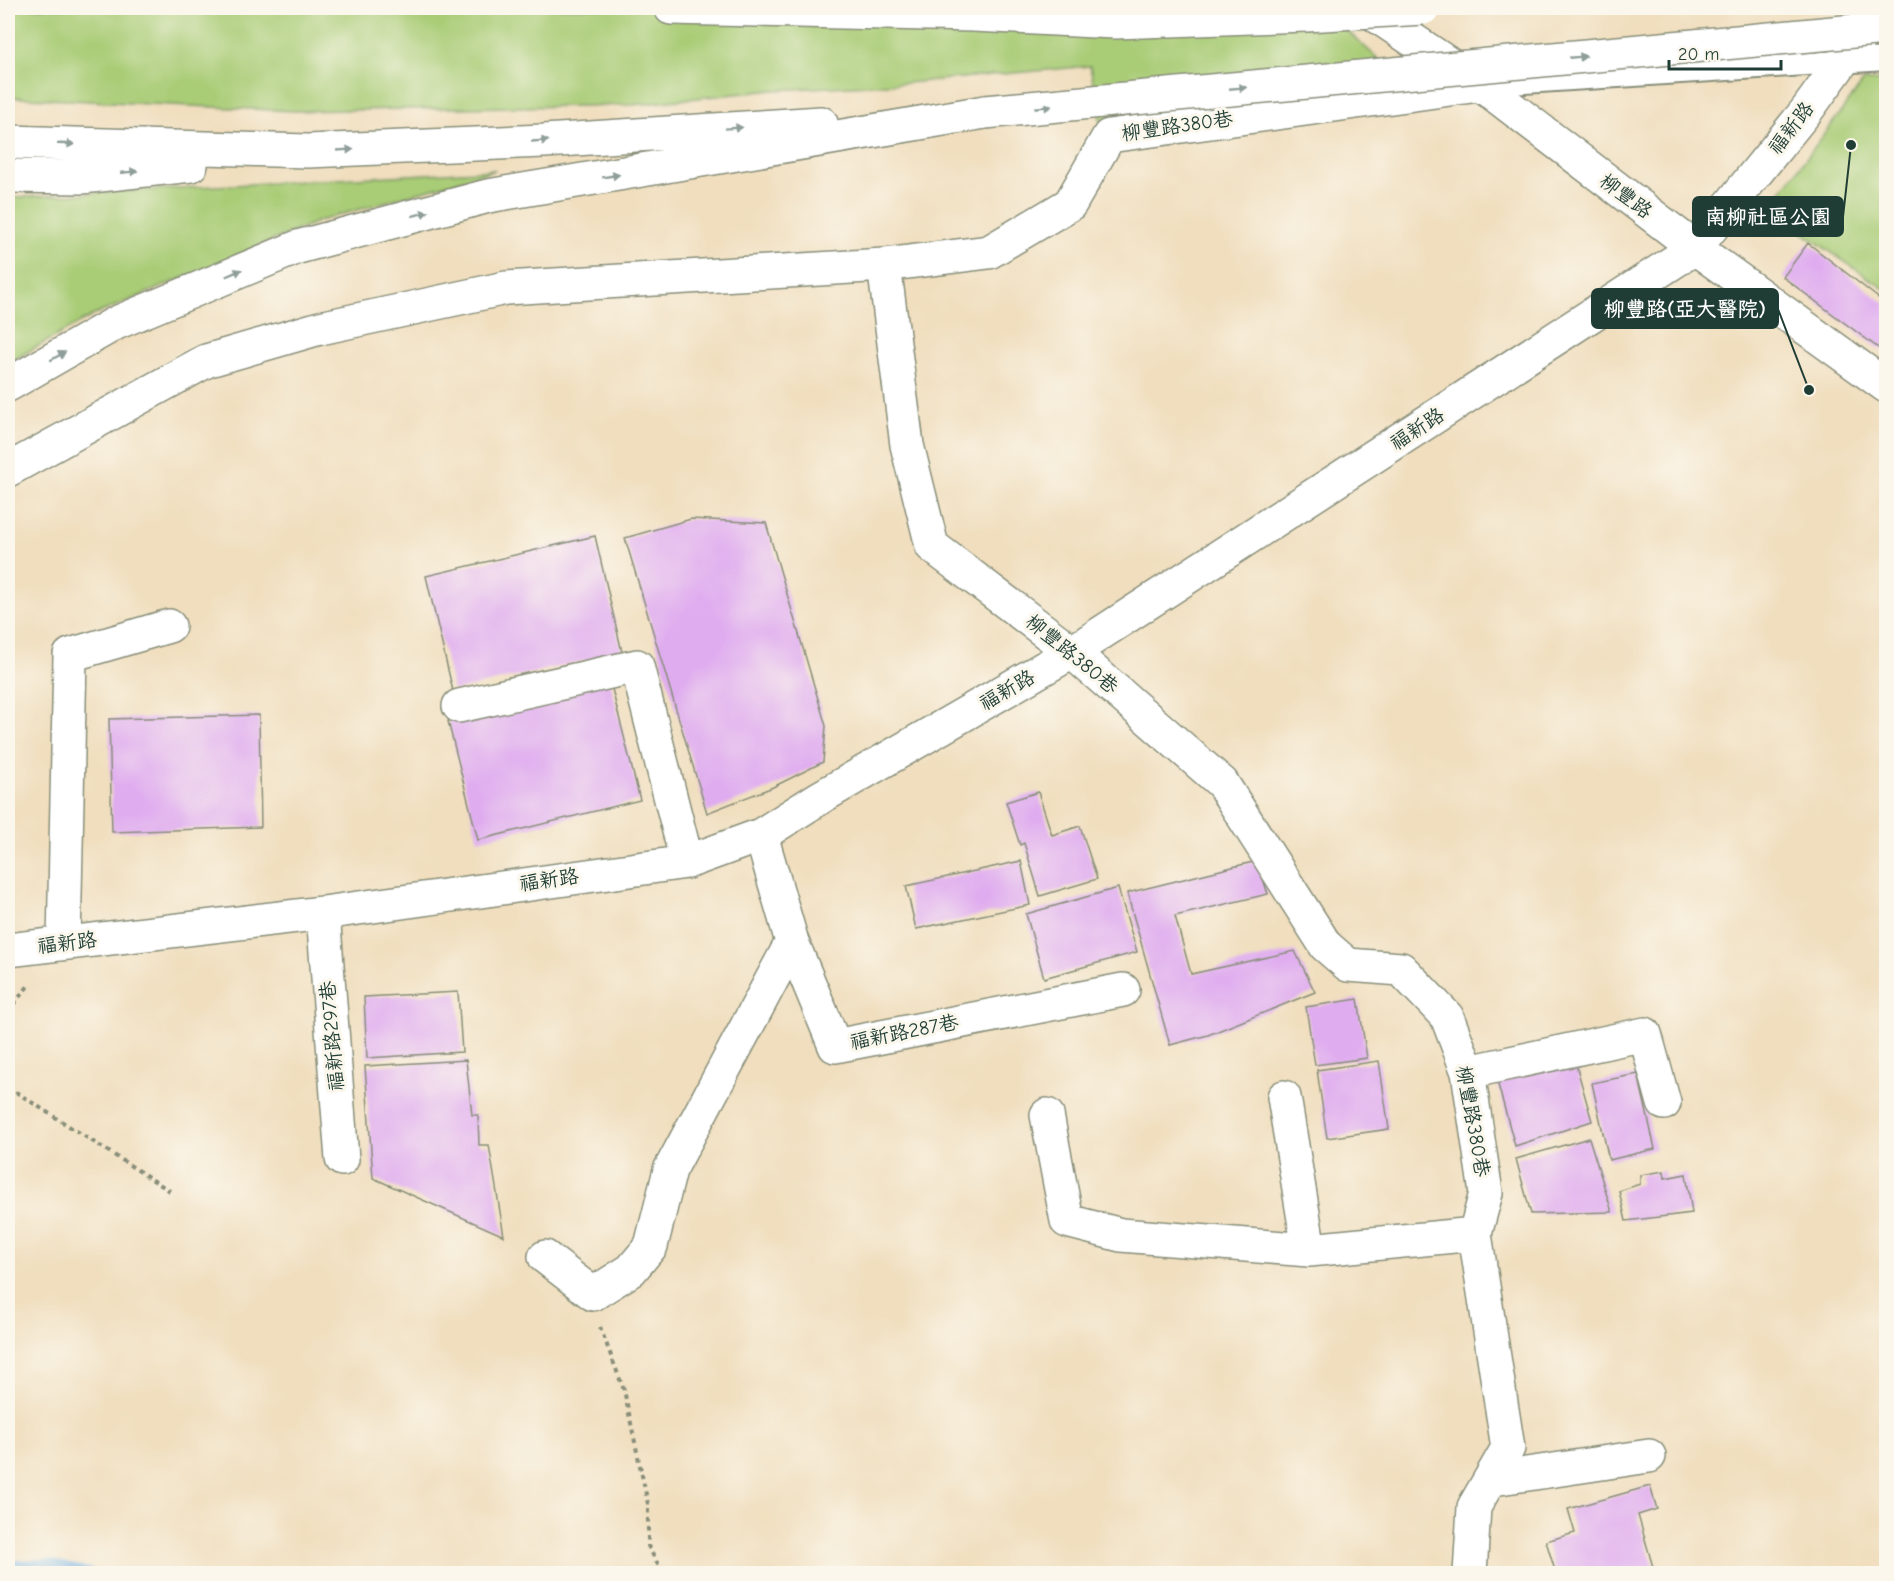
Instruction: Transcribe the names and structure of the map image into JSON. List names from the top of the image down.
{
  "streets": {
    "main road": [
      "柳豐路380巷",
      "福新路",
      "柳豐路",
      "福新路287巷",
      "福新路297巷"
    ]
  },
  "crossings": [
    ["柳豐路380巷", "福新路"],
    ["柳豐路380巷", "柳豐路"],
    ["福新路", "柳豐路"],
    ["福新路", "福新路287巷"],
    ["福新路", "福新路297巷"]
  ],
  "places": ["南柳社區公園", "柳豐路(亞大醫院)"],
  "scale_bar": "20 m"
}
